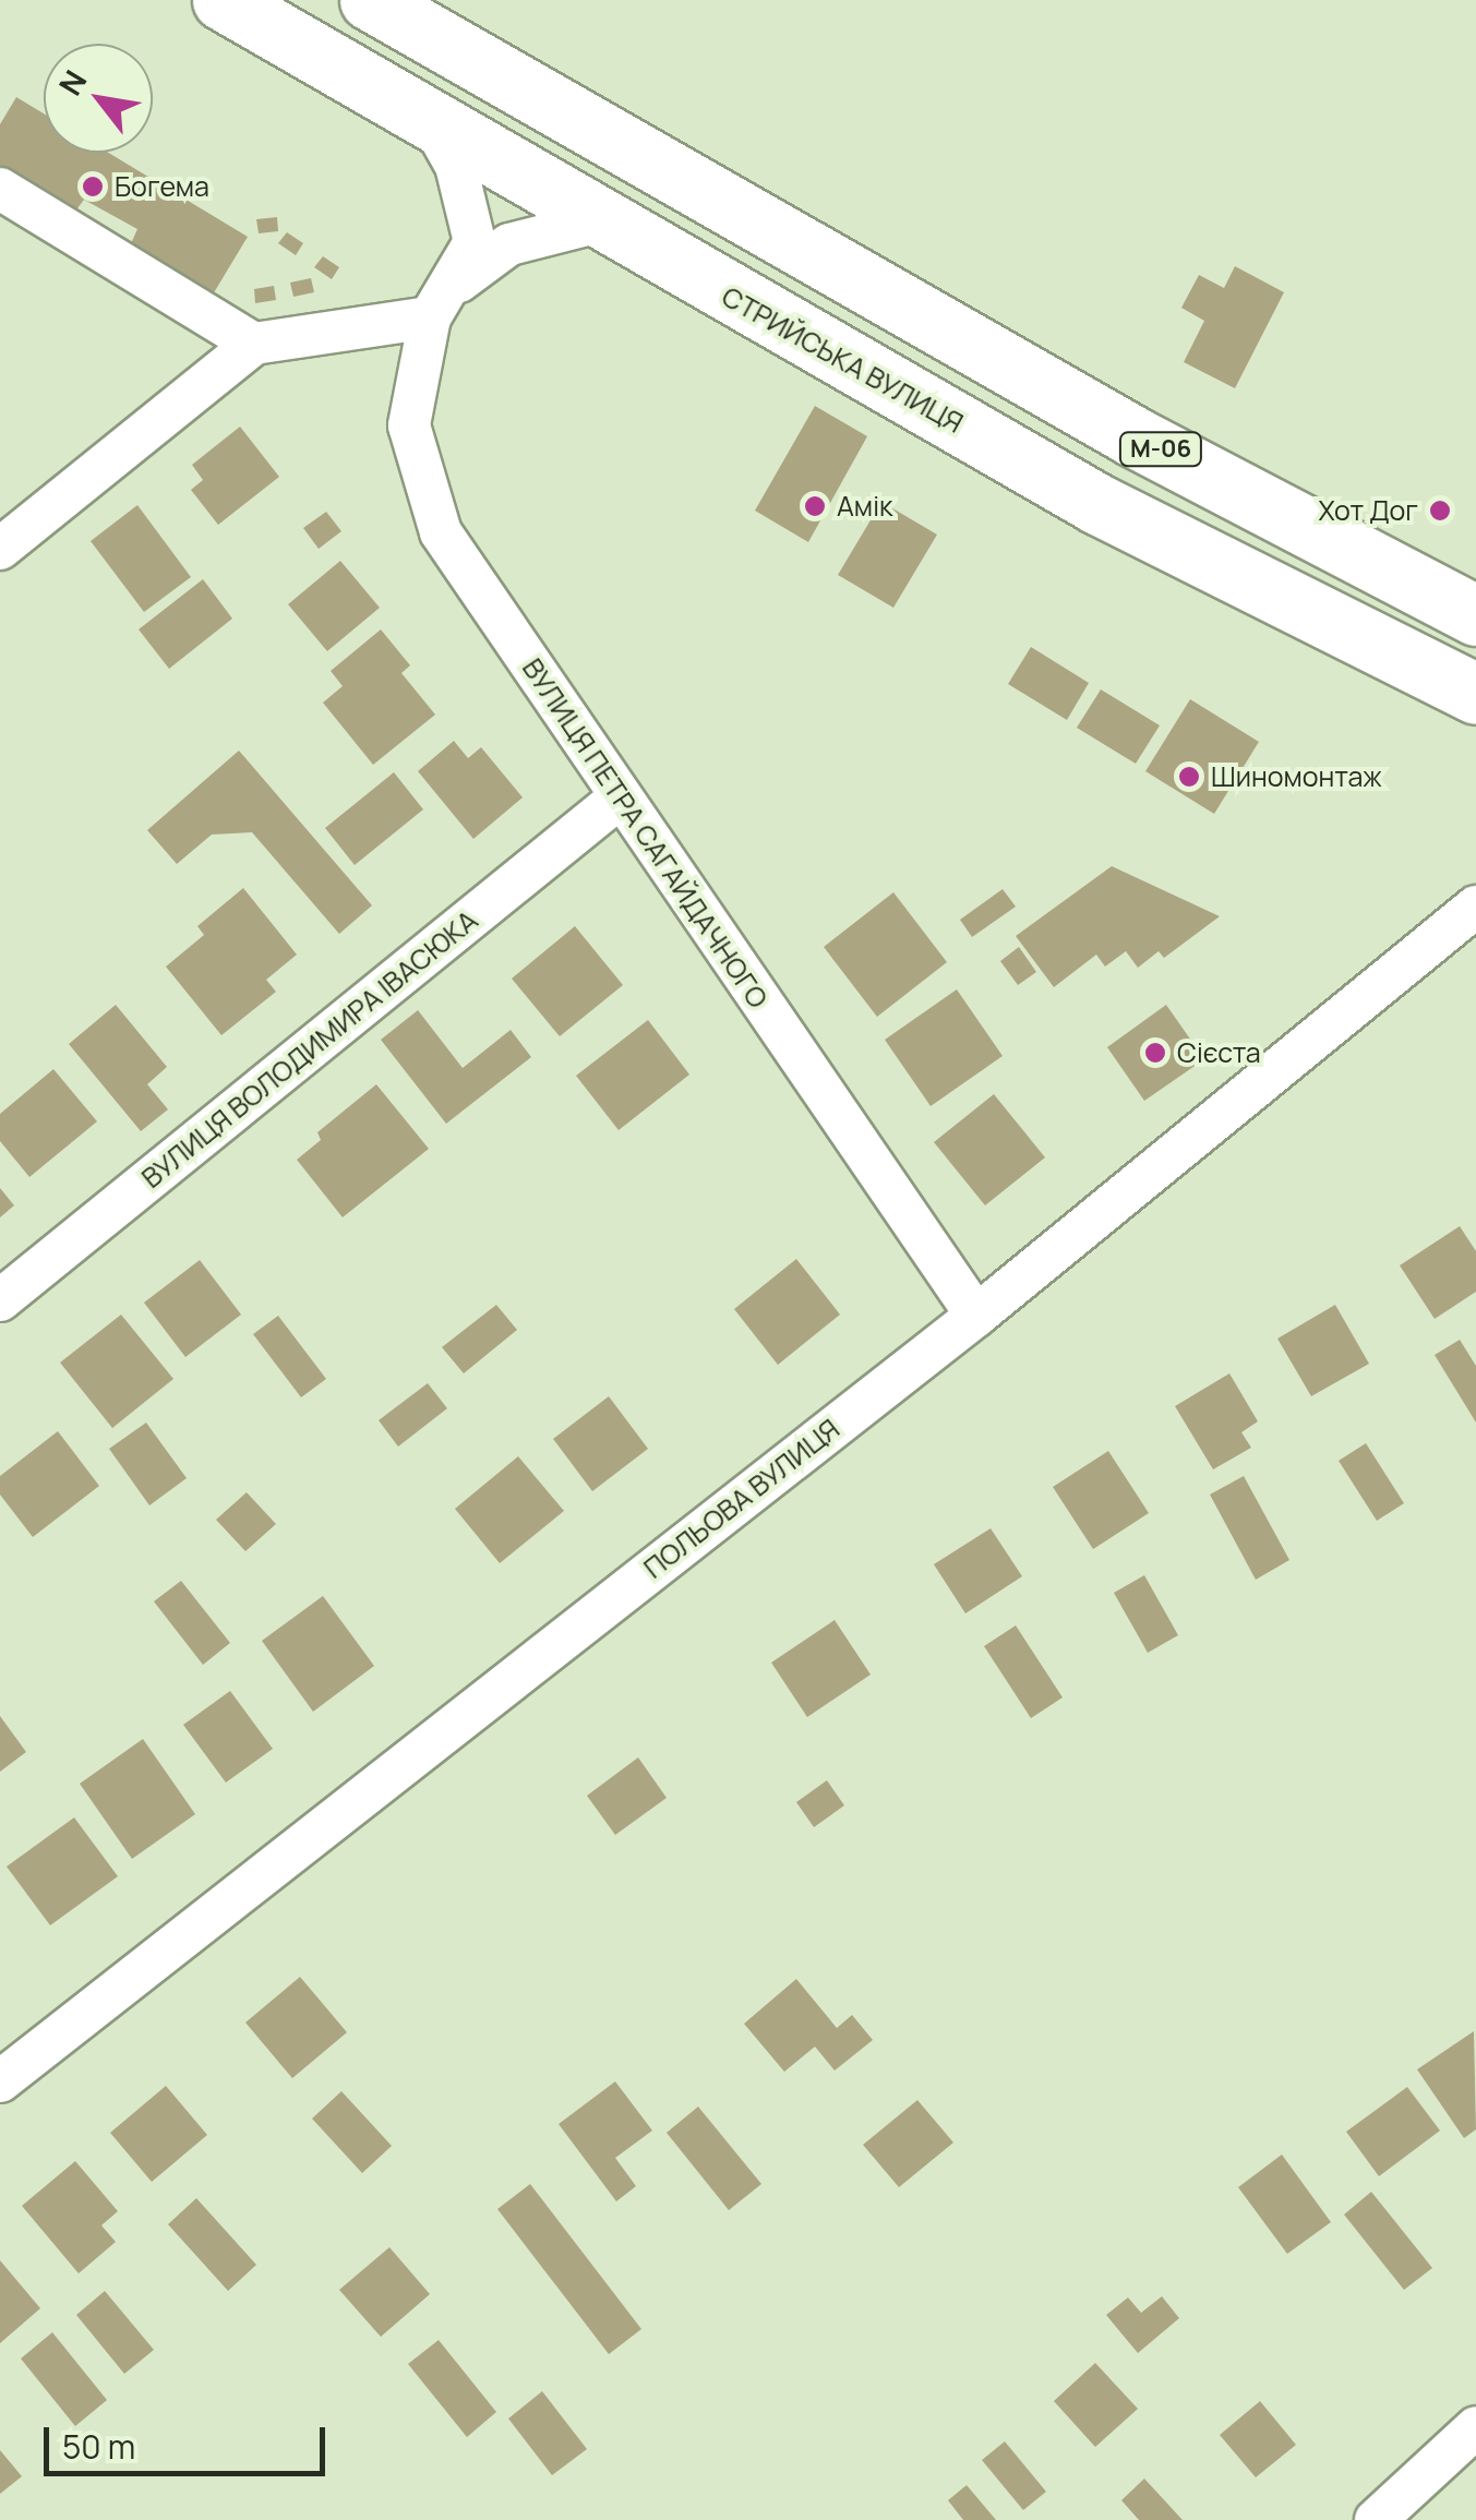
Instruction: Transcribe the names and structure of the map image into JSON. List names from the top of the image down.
{
  "streets": {
    "highway": ["СТРИЙСЬКА ВУЛИЦЯ", "М-06"],
    "street": ["ВУЛИЦЯ ПЕТРА САГАЙДАЧНОГО", "ВУЛИЦЯ ВОЛОДИМИРА ІВАСЮКА", "ПОЛЬОВА ВУЛИЦЯ"]
  },
  "crossings": [
    ["СТРИЙСЬКА ВУЛИЦЯ", "ВУЛИЦЯ ПЕТРА САГАЙДАЧНОГО"],
    ["ВУЛИЦЯ ПЕТРА САГАЙДАЧНОГО", "ВУЛИЦЯ ВОЛОДИМИРА ІВАСЮКА"],
    ["ВУЛИЦЯ ПЕТРА САГАЙДАЧНОГО", "ПОЛЬОВА ВУЛИЦЯ"]
  ],
  "places": [
    "Богема",
    "Амік",
    "Хот Дог",
    "Шиномонтаж",
    "Сієста"
  ],
  "scale_bar": "50 m",
  "north": "top left"
}
